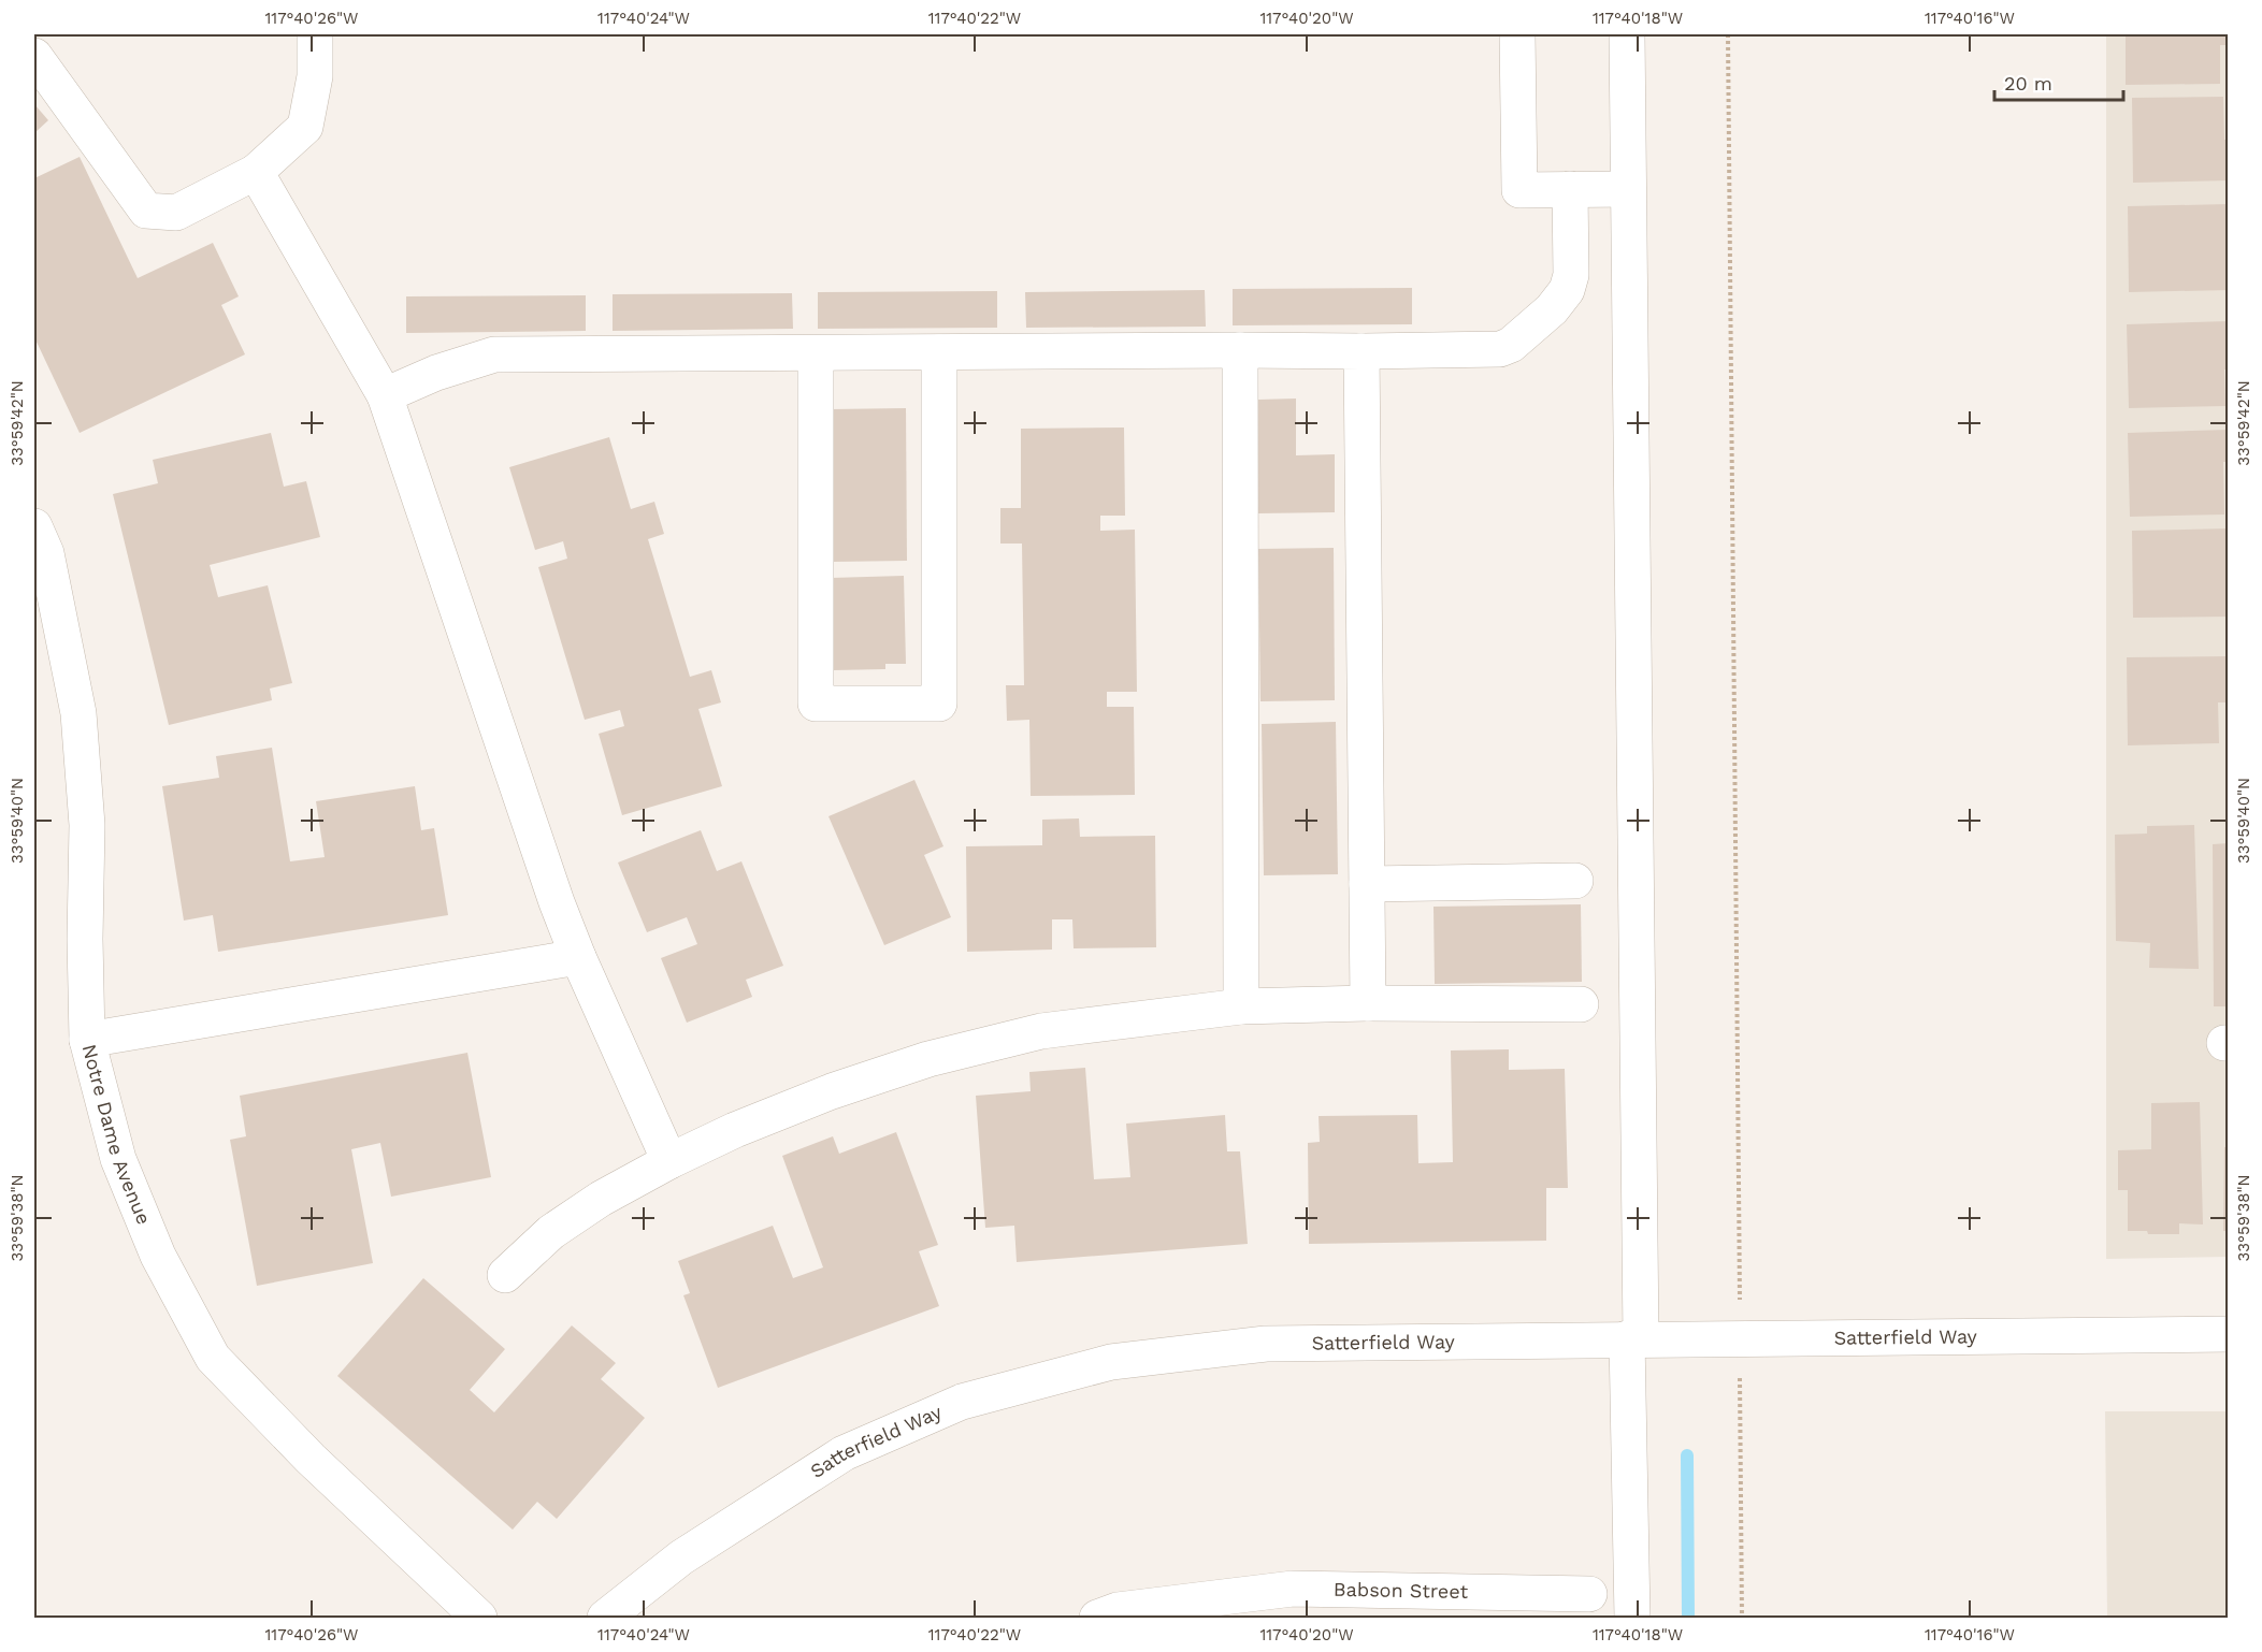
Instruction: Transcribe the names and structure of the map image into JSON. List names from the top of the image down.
{
  "streets": {
    "street": ["Notre Dame Avenue", "Satterfield Way", "Babson Street"]
  },
  "scale_bar": "20 m",
  "coordinates": [
    "117°40'26\"W",
    "117°40'24\"W",
    "117°40'22\"W",
    "117°40'20\"W",
    "117°40'18\"W",
    "117°40'16\"W",
    "33°59'42\"N",
    "33°59'40\"N",
    "33°59'38\"N"
  ]
}
